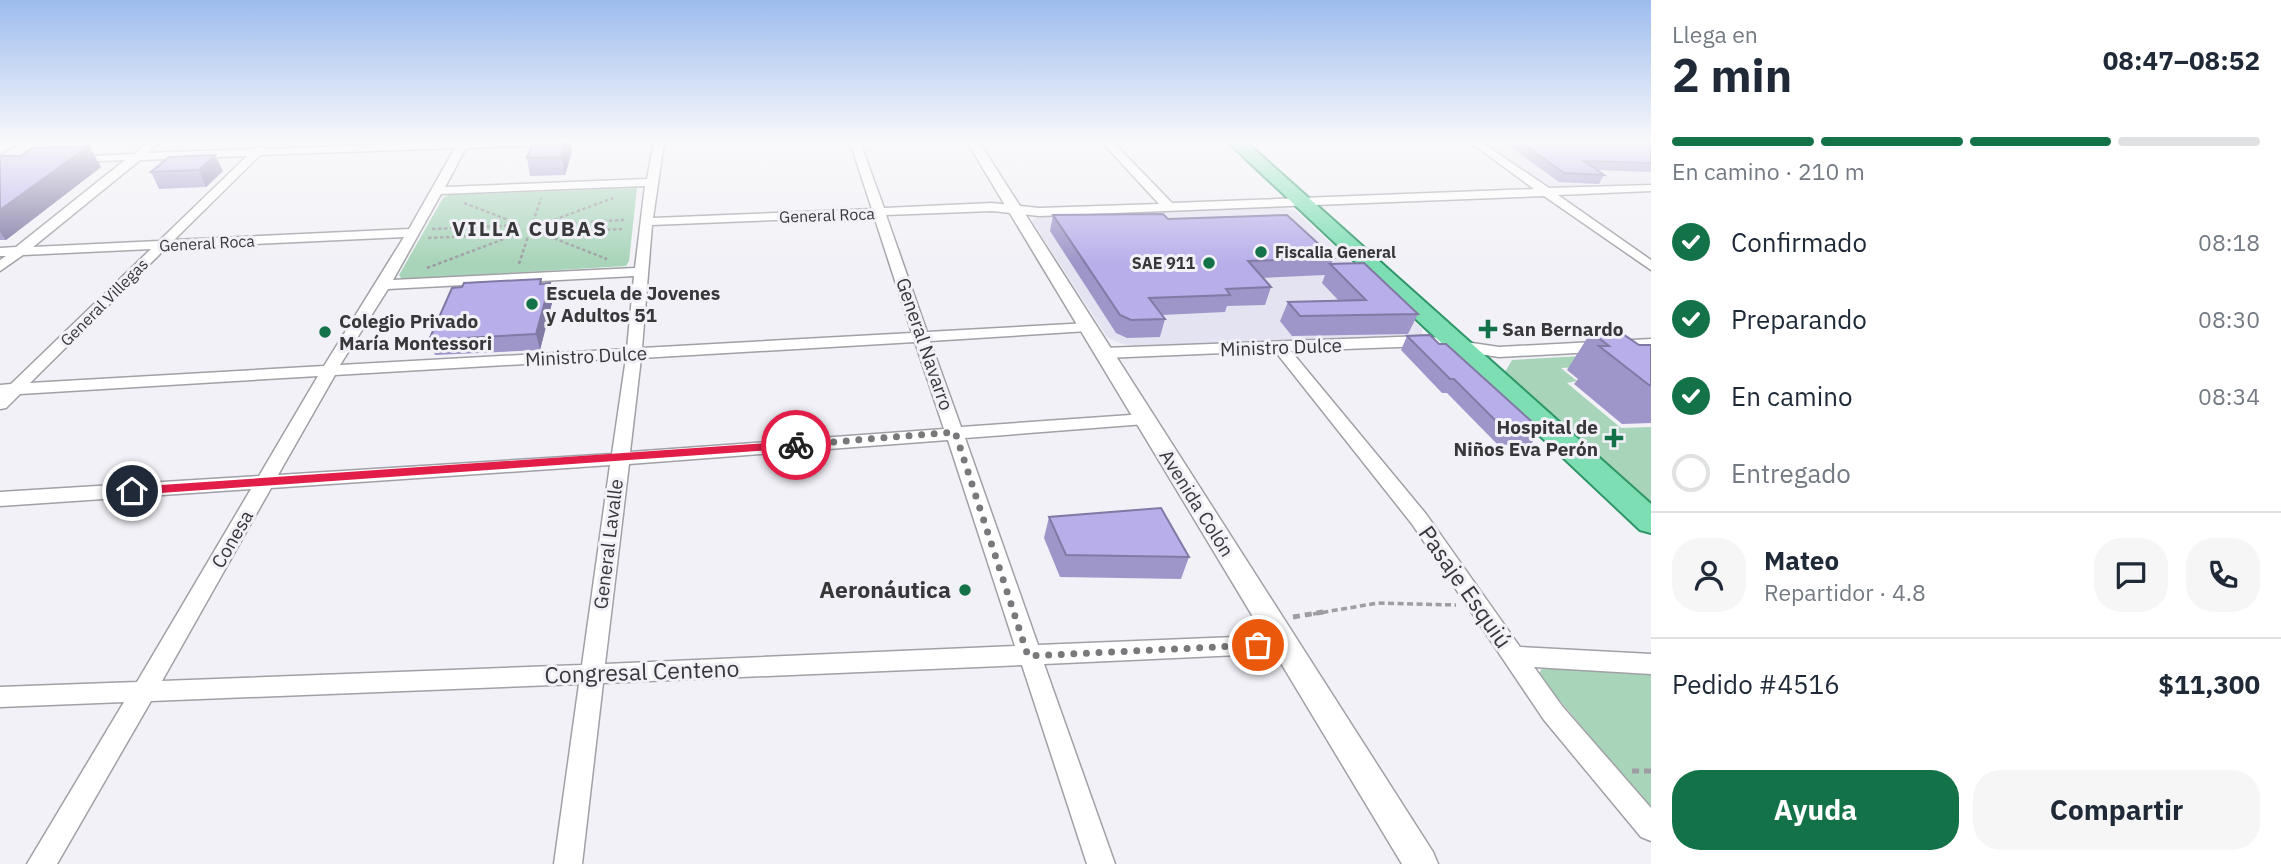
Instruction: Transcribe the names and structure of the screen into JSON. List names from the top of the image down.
{
  "streets": {
    "street": [
      "General Roca",
      "General Villegas",
      "General Navarro",
      "Ministro Dulce",
      "Avenida Colón",
      "Conesa",
      "General Lavalle",
      "Pasaje Esquiú",
      "Congresal Centeno"
    ]
  },
  "crossings": [
    ["General Roca", "General Villegas"],
    ["General Roca", "General Navarro"],
    ["General Roca", "Avenida Colón"],
    ["General Roca", "Conesa"],
    ["General Roca", "General Lavalle"],
    ["General Villegas", "Ministro Dulce"],
    ["General Navarro", "Ministro Dulce"],
    ["General Navarro", "Congresal Centeno"],
    ["Ministro Dulce", "Avenida Colón"],
    ["Ministro Dulce", "Conesa"],
    ["Ministro Dulce", "General Lavalle"],
    ["Ministro Dulce", "Pasaje Esquiú"],
    ["Avenida Colón", "Congresal Centeno"],
    ["Conesa", "Congresal Centeno"],
    ["General Lavalle", "Congresal Centeno"]
  ],
  "districts": ["VILLA CUBAS"],
  "places": {
    "other": [
      "Fiscalia General",
      "SAE 911",
      "Escuela de Jovenes y Adultos 51",
      "Colegio Privado María Montessori",
      "Aeronáutica"
    ],
    "health": ["San Bernardo", "Hospital de Niños Eva Perón"]
  },
  "page": {
    "heading": ["2 min", "Llega en", "08:47–08:52"],
    "panel": [
      "Mateo",
      "Repartidor · 4.8",
      "Pedido #4516",
      "$11,300"
    ],
    "bar": "En camino · 210 m",
    "list": [
      ["Confirmado", "08:18"],
      ["Preparando", "08:30"],
      ["En camino", "08:34"],
      "Entregado"
    ],
    "buttons": ["Ayuda", "Compartir"]
  }
}
